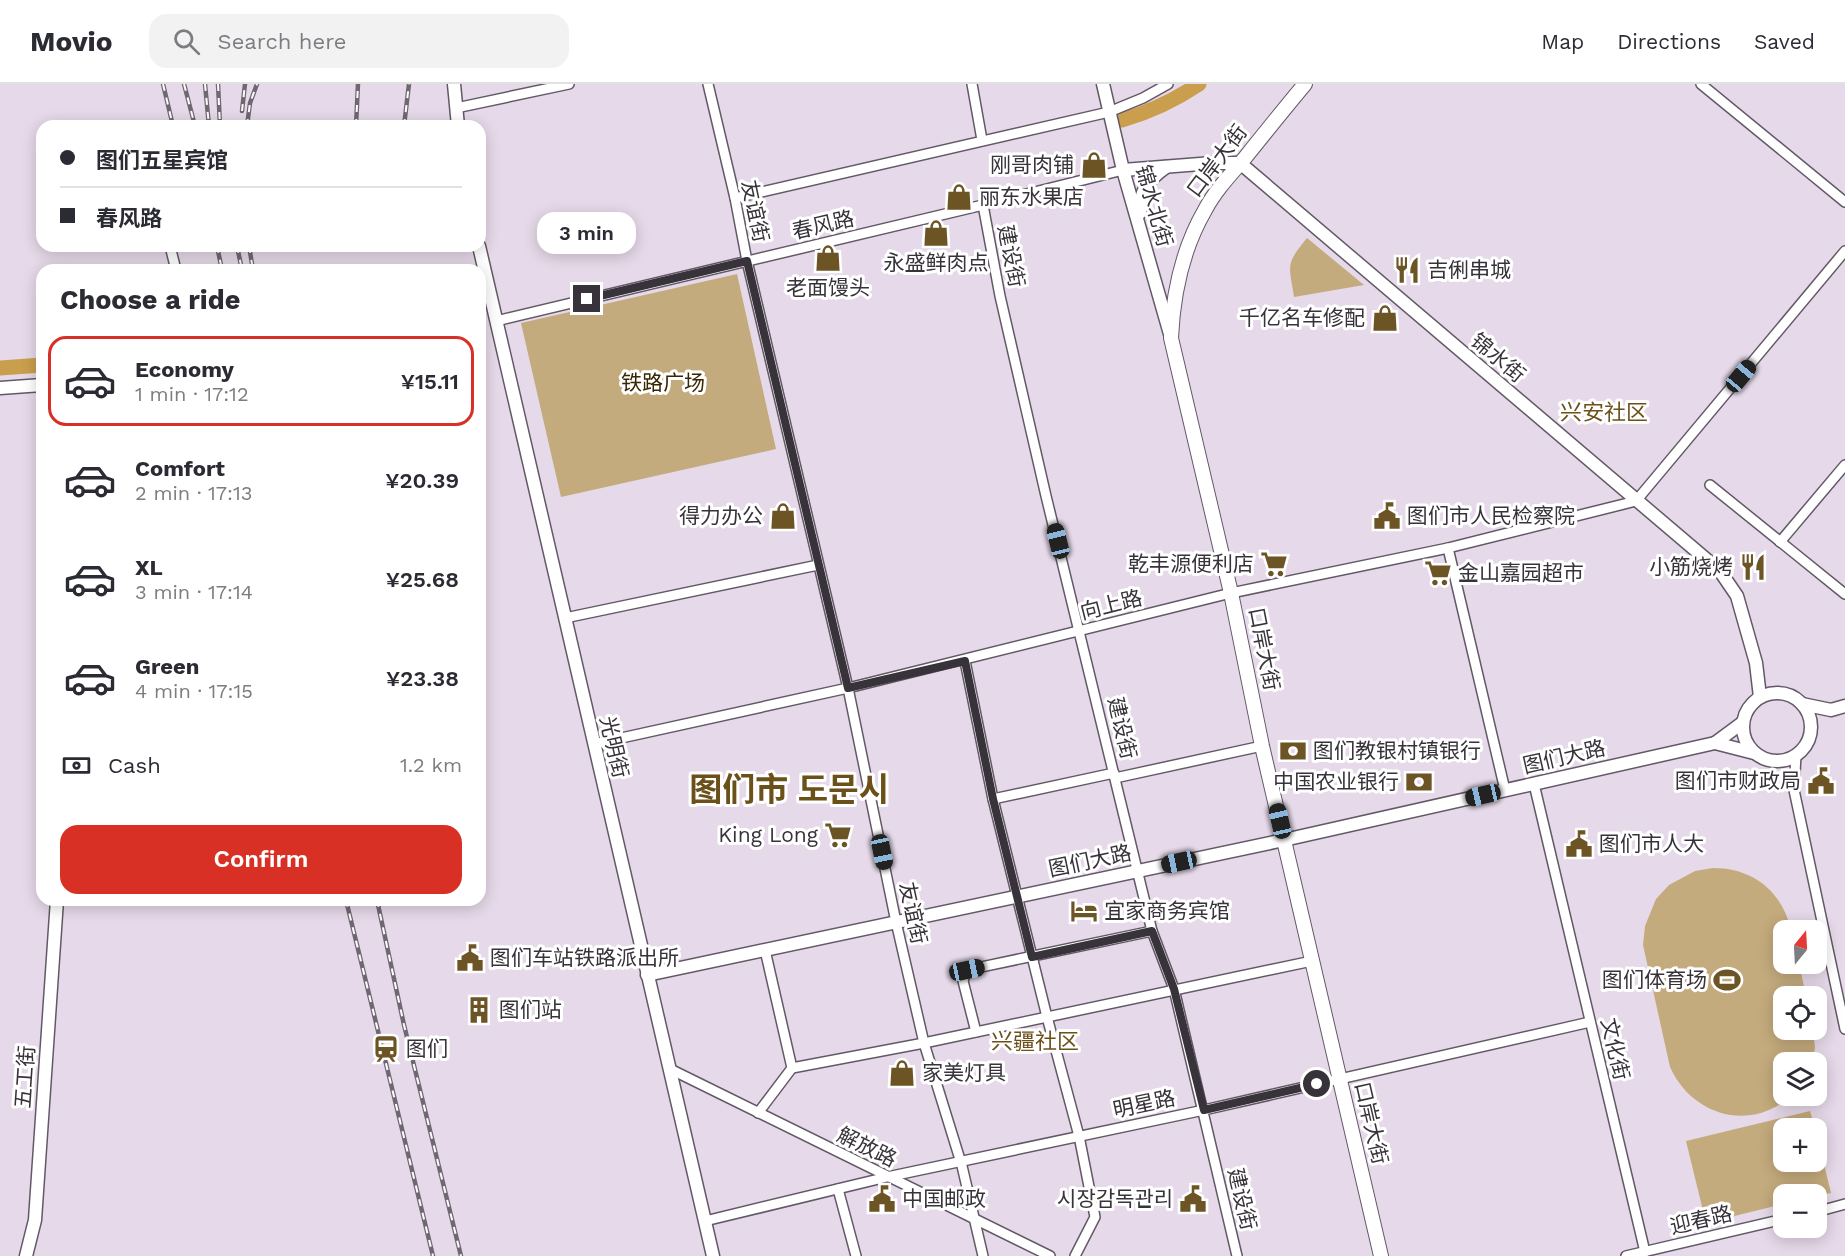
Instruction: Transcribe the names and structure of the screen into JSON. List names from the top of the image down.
{
  "streets": {
    "highway": ["口岸大街"],
    "main road": [
      "锦水北街",
      "锦水街",
      "光明街",
      "图们大路",
      "五工街"
    ],
    "street": [
      "友谊街",
      "春风路",
      "建设街",
      "向上路",
      "文化街",
      "明星路",
      "解放路",
      "迎春路"
    ]
  },
  "crossings": [
    ["口岸大街", "锦水北街"],
    ["口岸大街", "锦水街"],
    ["口岸大街", "向上路"],
    ["口岸大街", "图们大路"],
    ["口岸大街", "明星路"],
    ["锦水北街", "春风路"],
    ["友谊街", "春风路"],
    ["友谊街", "向上路"],
    ["友谊街", "图们大路"],
    ["友谊街", "明星路"],
    ["友谊街", "解放路"],
    ["春风路", "建设街"],
    ["春风路", "光明街"],
    ["建设街", "向上路"],
    ["建设街", "图们大路"],
    ["建设街", "明星路"],
    ["锦水街", "向上路"],
    ["向上路", "光明街"],
    ["光明街", "图们大路"],
    ["光明街", "明星路"],
    ["光明街", "解放路"],
    ["图们大路", "文化街"],
    ["文化街", "明星路"],
    ["文化街", "迎春路"],
    ["明星路", "解放路"]
  ],
  "districts": ["兴安社区", "图们市 도문시", "兴疆社区"],
  "parks": ["铁路广场"],
  "places": {
    "shop": [
      "刚哥肉铺",
      "丽东水果店",
      "永盛鲜肉点",
      "老面馒头",
      "千亿名车修配",
      "得力办公",
      "家美灯具"
    ],
    "restaurant": ["吉俐串城", "小筋烧烤"],
    "public building": [
      "图们市人民检察院",
      "图们市财政局",
      "图们市人大",
      "图们车站铁路派出所",
      "中国邮政",
      "시장감독관리"
    ],
    "supermarket": ["乾丰源便利店", "金山嘉园超市", "King Long"],
    "bank": ["图们教银村镇银行", "中国农业银行"],
    "hotel": ["宜家商务宾馆"],
    "sports": ["图们体育场"],
    "building": ["图们站"],
    "station": ["图们"]
  },
  "north": "top",
  "page": {
    "header": "Movio",
    "search": "Search here",
    "nav": ["Map", "Directions", "Saved"],
    "banner": ["图们五星宾馆", "春风路"],
    "bubble": "3 min",
    "heading": "Choose a ride",
    "list": [
      {
        "name": "Economy",
        "note": "1 min · 17:12",
        "value": "¥15.11"
      },
      {
        "name": "Comfort",
        "note": "2 min · 17:13",
        "value": "¥20.39"
      },
      {
        "name": "XL",
        "note": "3 min · 17:14",
        "value": "¥25.68"
      },
      {
        "name": "Green",
        "note": "4 min · 17:15",
        "value": "¥23.38"
      }
    ],
    "pay": ["Cash", "1.2 km"],
    "buttons": "Confirm",
    "map_buttons": ["+", "−"]
  }
}
